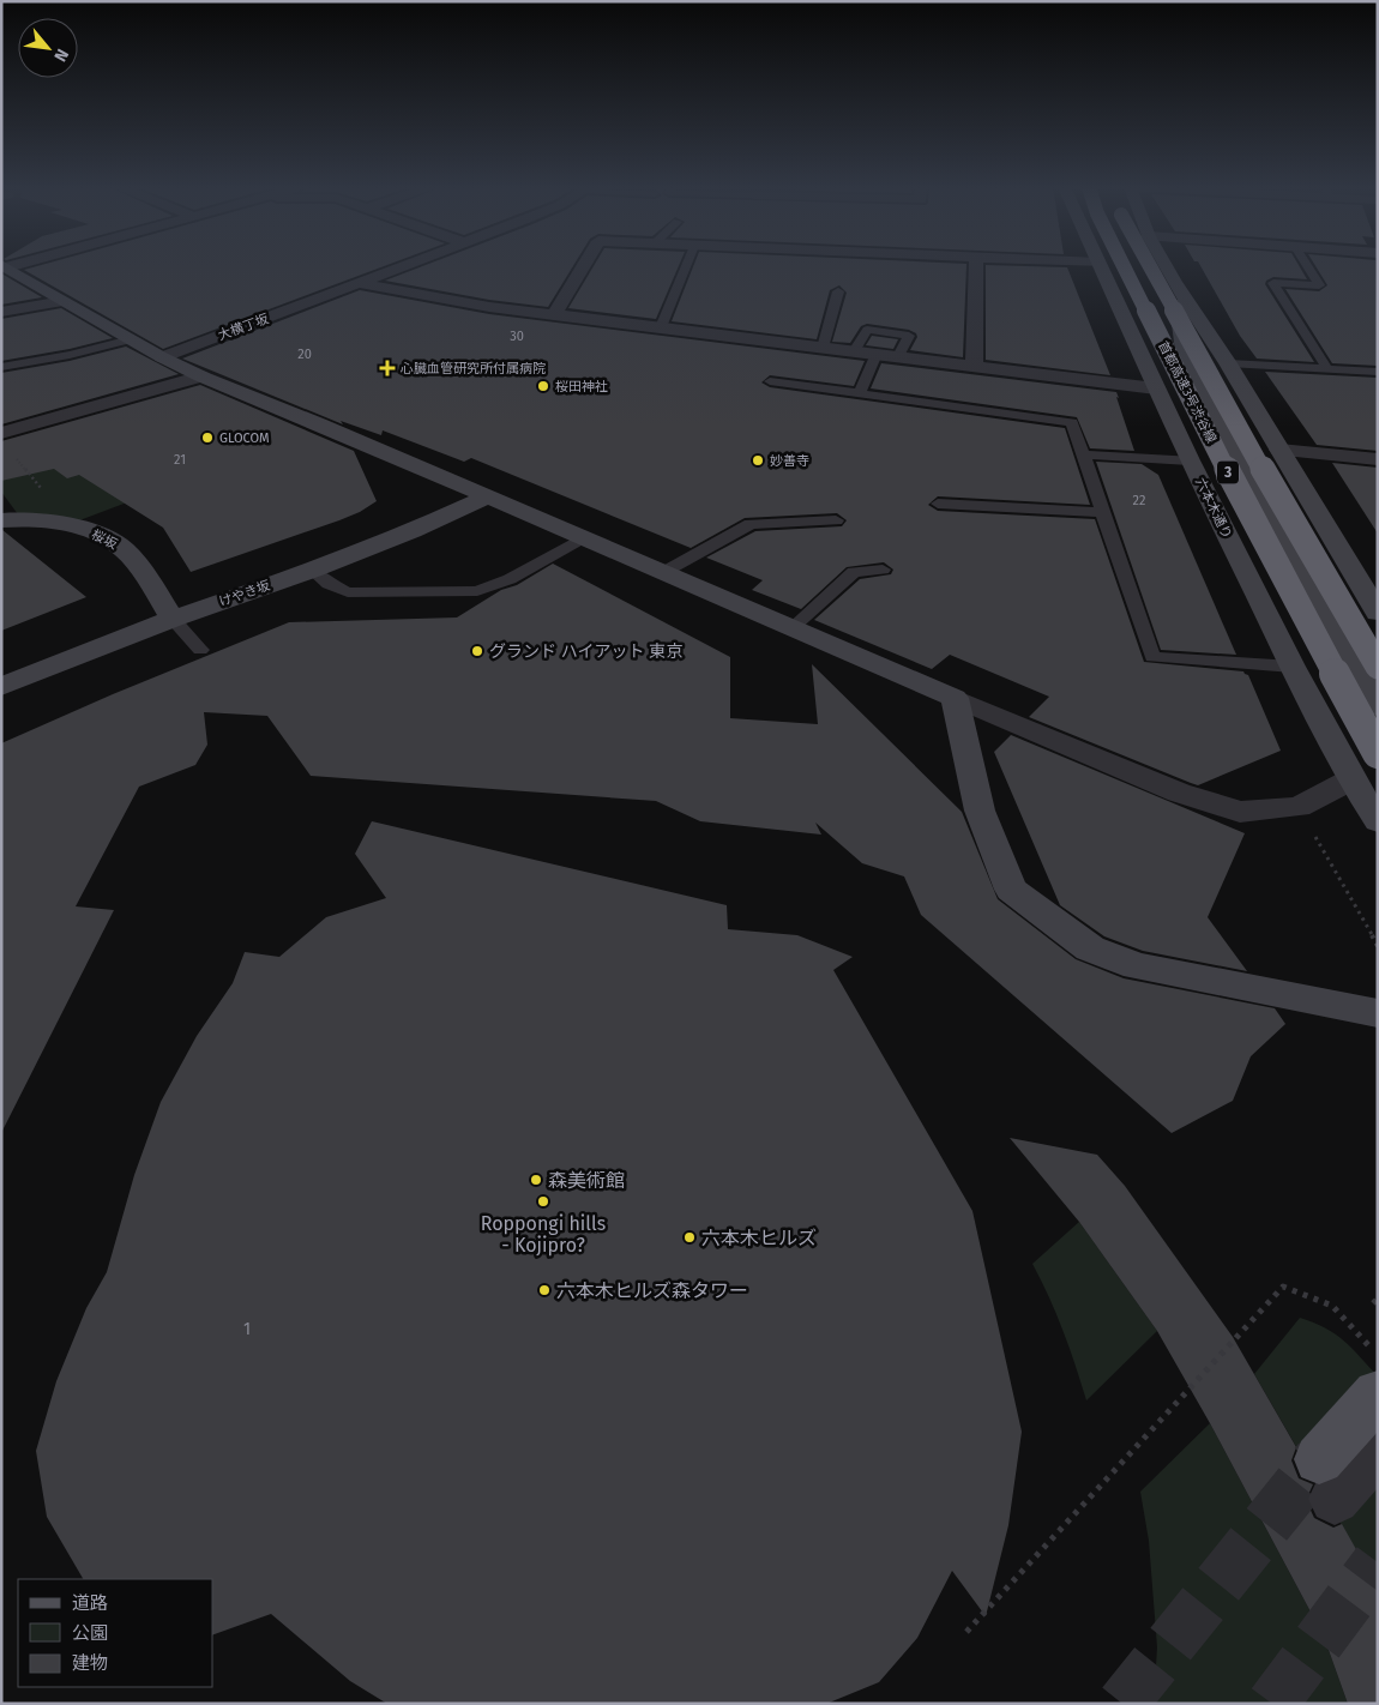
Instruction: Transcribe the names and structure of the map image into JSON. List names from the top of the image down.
{
  "streets": {
    "highway": ["首都高速3号渋谷線", "3"],
    "main road": ["六本木通り", "桜坂", "けやき坂"],
    "street": ["大横丁坂"]
  },
  "crossings": [
    ["桜坂", "けやき坂"]
  ],
  "places": {
    "health": ["心臓血管研究所付属病院"],
    "other": [
      "桜田神社",
      "GLOCOM",
      "妙善寺",
      "グランド ハイアット 東京",
      "森美術館",
      "Roppongi hills - Kojipro?",
      "六本木ヒルズ",
      "六本木ヒルズ森タワー"
    ]
  },
  "house_numbers": [
    "30",
    "20",
    "21",
    "22",
    "1"
  ],
  "legend": ["道路", "公園", "建物"],
  "north": "bottom right"
}
